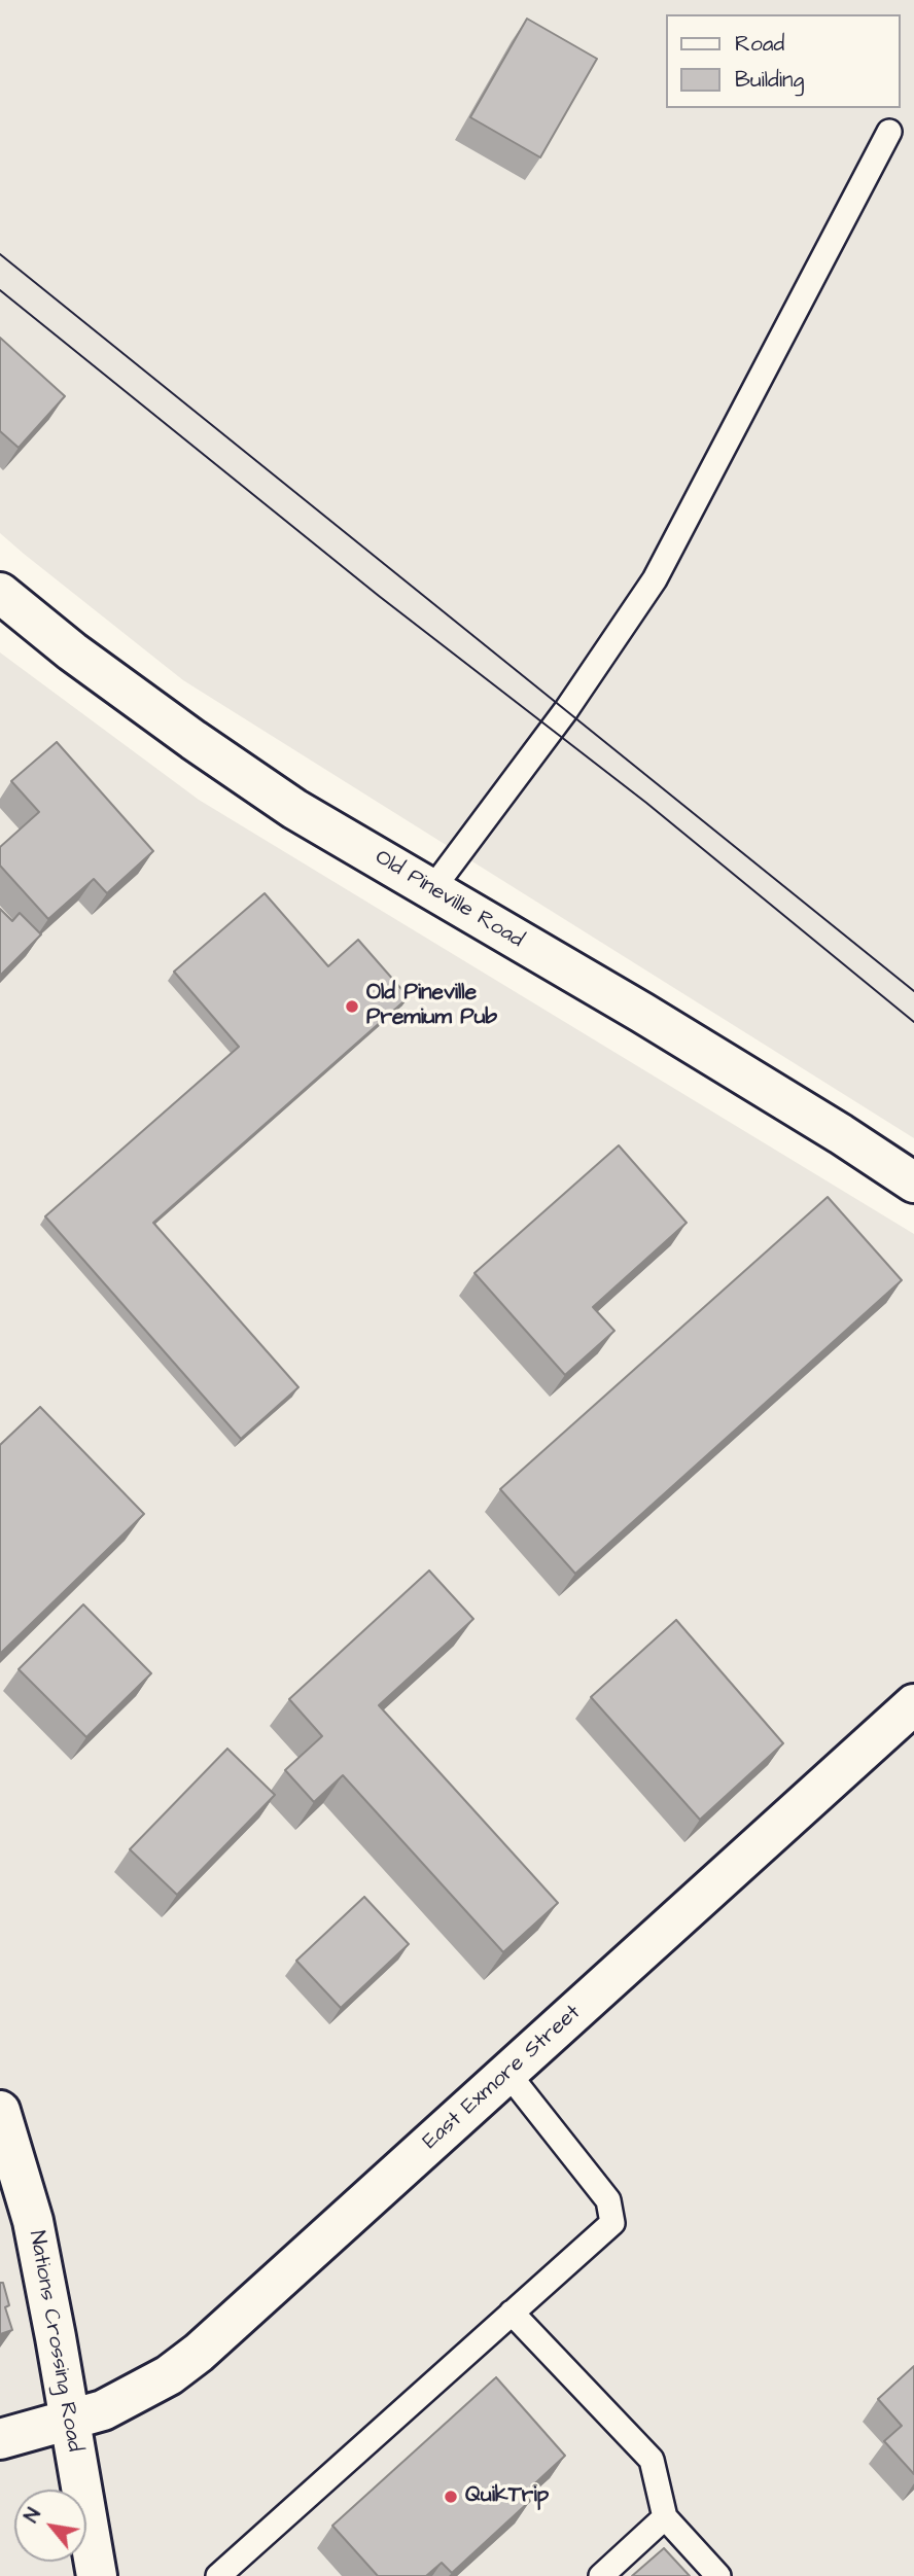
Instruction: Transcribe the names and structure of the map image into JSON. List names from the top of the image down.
{
  "streets": {
    "street": ["Old Pineville Road", "East Exmore Street", "Nations Crossing Road"]
  },
  "crossings": [
    ["East Exmore Street", "Nations Crossing Road"]
  ],
  "places": ["Old Pineville Premium Pub", "QuikTrip"],
  "legend": ["Road", "Building"],
  "north": "top left"
}
